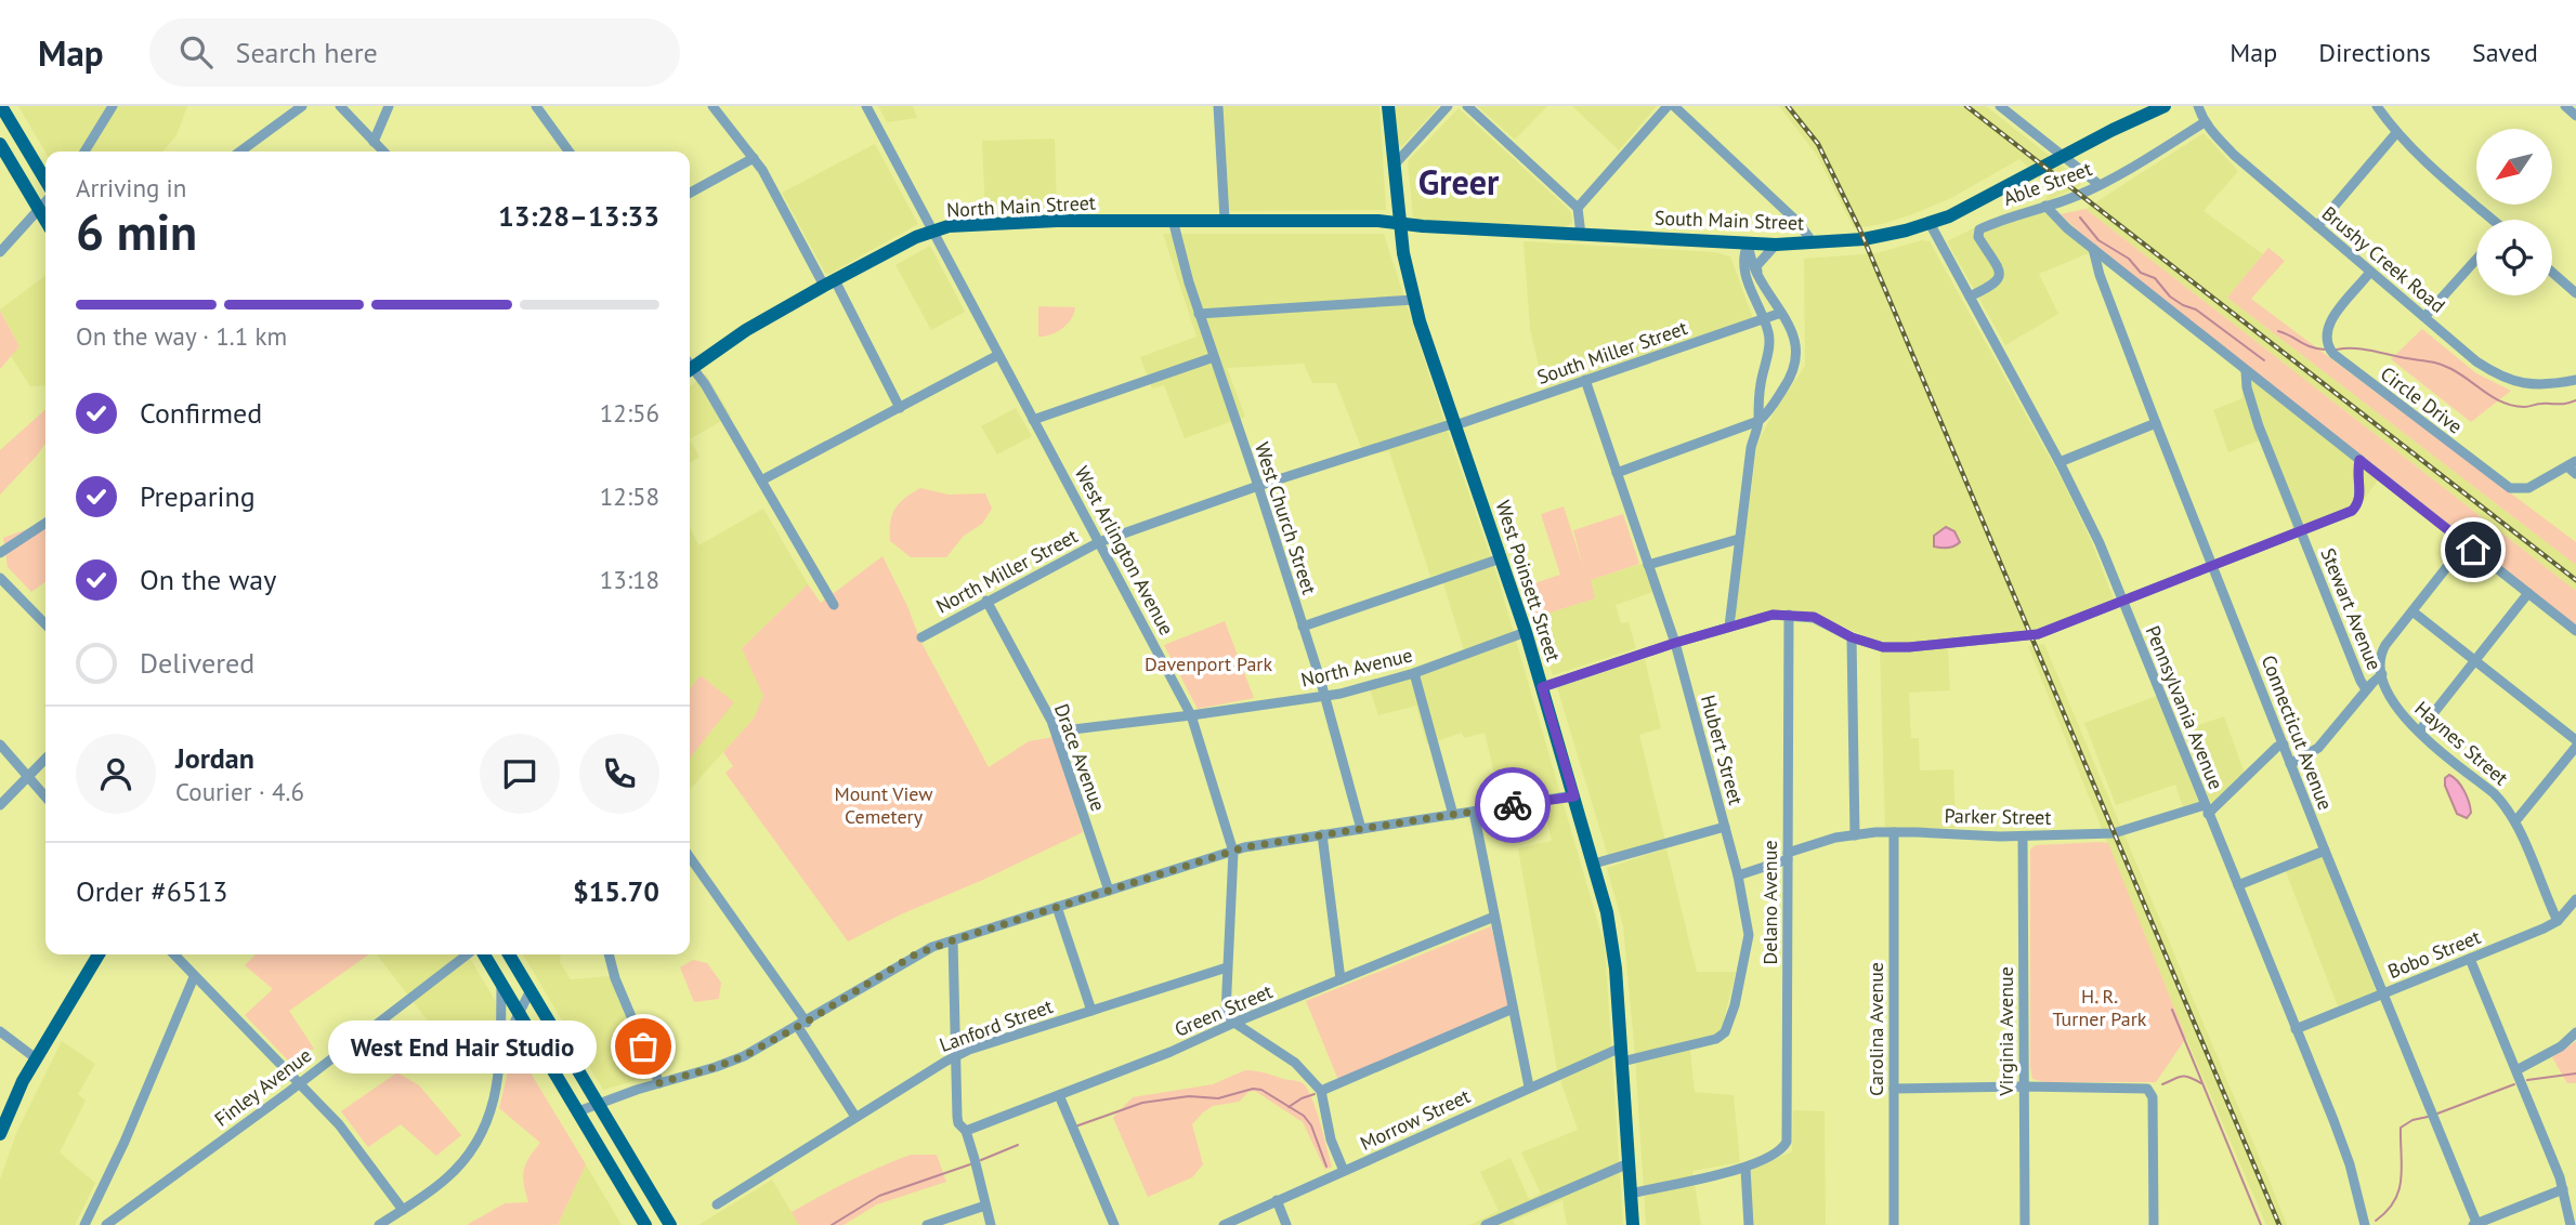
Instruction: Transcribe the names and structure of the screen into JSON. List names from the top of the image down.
{
  "streets": {
    "main road": ["North Main Street", "South Main Street", "West Poinsett Street"],
    "street": [
      "Able Street",
      "Brushy Creek Road",
      "South Miller Street",
      "Circle Drive",
      "West Church Street",
      "West Arlington Avenue",
      "North Miller Street",
      "Stewart Avenue",
      "North Avenue",
      "Pennsylvania Avenue",
      "Connecticut Avenue",
      "Haynes Street",
      "Hubert Street",
      "Drace Avenue",
      "Parker Street",
      "Delano Avenue",
      "Bobo Street",
      "Green Street",
      "Lanford Street",
      "Carolina Avenue",
      "Virginia Avenue",
      "Finley Avenue",
      "Morrow Street"
    ]
  },
  "crossings": [
    ["Able Street", "Brushy Creek Road"],
    ["Able Street", "Pennsylvania Avenue"],
    ["North Main Street", "South Main Street"],
    ["North Main Street", "West Church Street"],
    ["North Main Street", "West Arlington Avenue"],
    ["North Main Street", "West Poinsett Street"],
    ["South Main Street", "West Poinsett Street"],
    ["South Main Street", "Pennsylvania Avenue"],
    ["Brushy Creek Road", "Circle Drive"],
    ["South Miller Street", "North Miller Street"],
    ["South Miller Street", "West Poinsett Street"],
    ["South Miller Street", "Hubert Street"],
    ["West Church Street", "North Miller Street"],
    ["West Church Street", "North Avenue"],
    ["West Arlington Avenue", "North Miller Street"],
    ["West Arlington Avenue", "North Avenue"],
    ["West Arlington Avenue", "Green Street"],
    ["West Arlington Avenue", "Lanford Street"],
    ["North Miller Street", "West Poinsett Street"],
    ["North Miller Street", "Drace Avenue"],
    ["West Poinsett Street", "North Avenue"],
    ["West Poinsett Street", "Hubert Street"],
    ["West Poinsett Street", "Morrow Street"],
    ["North Avenue", "Drace Avenue"],
    ["Pennsylvania Avenue", "Parker Street"],
    ["Pennsylvania Avenue", "Bobo Street"],
    ["Connecticut Avenue", "Parker Street"],
    ["Connecticut Avenue", "Bobo Street"],
    ["Haynes Street", "Bobo Street"],
    ["Hubert Street", "Parker Street"],
    ["Hubert Street", "Morrow Street"],
    ["Parker Street", "Delano Avenue"],
    ["Parker Street", "Carolina Avenue"],
    ["Parker Street", "Virginia Avenue"]
  ],
  "districts": ["Greer"],
  "parks": ["Davenport Park", "Mount View Cemetery", "H. R. Turner Park"],
  "places": ["West End Hair Studio"],
  "north": "bottom left",
  "page": {
    "header": "Map",
    "search": "Search here",
    "nav": ["Map", "Directions", "Saved"],
    "heading": ["6 min", "Arriving in", "13:28–13:33"],
    "panel": [
      "Jordan",
      "Courier · 4.6",
      "Order #6513",
      "$15.70"
    ],
    "bar": "On the way · 1.1 km",
    "list": [
      ["Confirmed", "12:56"],
      ["Preparing", "12:58"],
      ["On the way", "13:18"],
      "Delivered"
    ],
    "bubble": "West End Hair Studio"
  }
}
